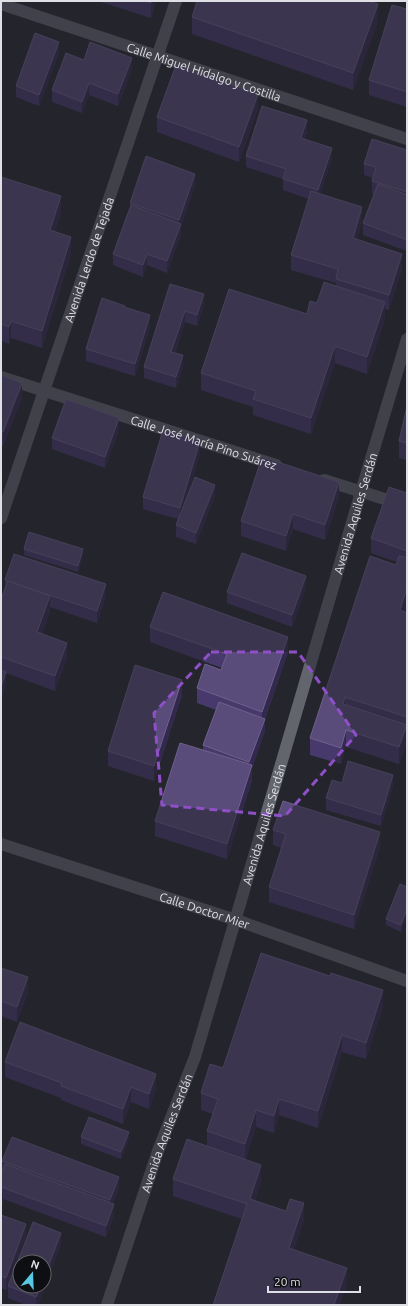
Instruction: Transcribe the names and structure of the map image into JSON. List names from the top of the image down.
{
  "streets": {
    "street": [
      "Calle Miguel Hidalgo y Costilla",
      "Avenida Lerdo de Tejada",
      "Calle José María Pino Suárez",
      "Avenida Aquiles Serdán",
      "Calle Doctor Mier"
    ]
  },
  "crossings": [
    ["Calle Miguel Hidalgo y Costilla", "Avenida Lerdo de Tejada"],
    ["Avenida Lerdo de Tejada", "Calle José María Pino Suárez"],
    ["Avenida Aquiles Serdán", "Calle Doctor Mier"]
  ],
  "scale_bar": "20 m",
  "north": "top"
}
